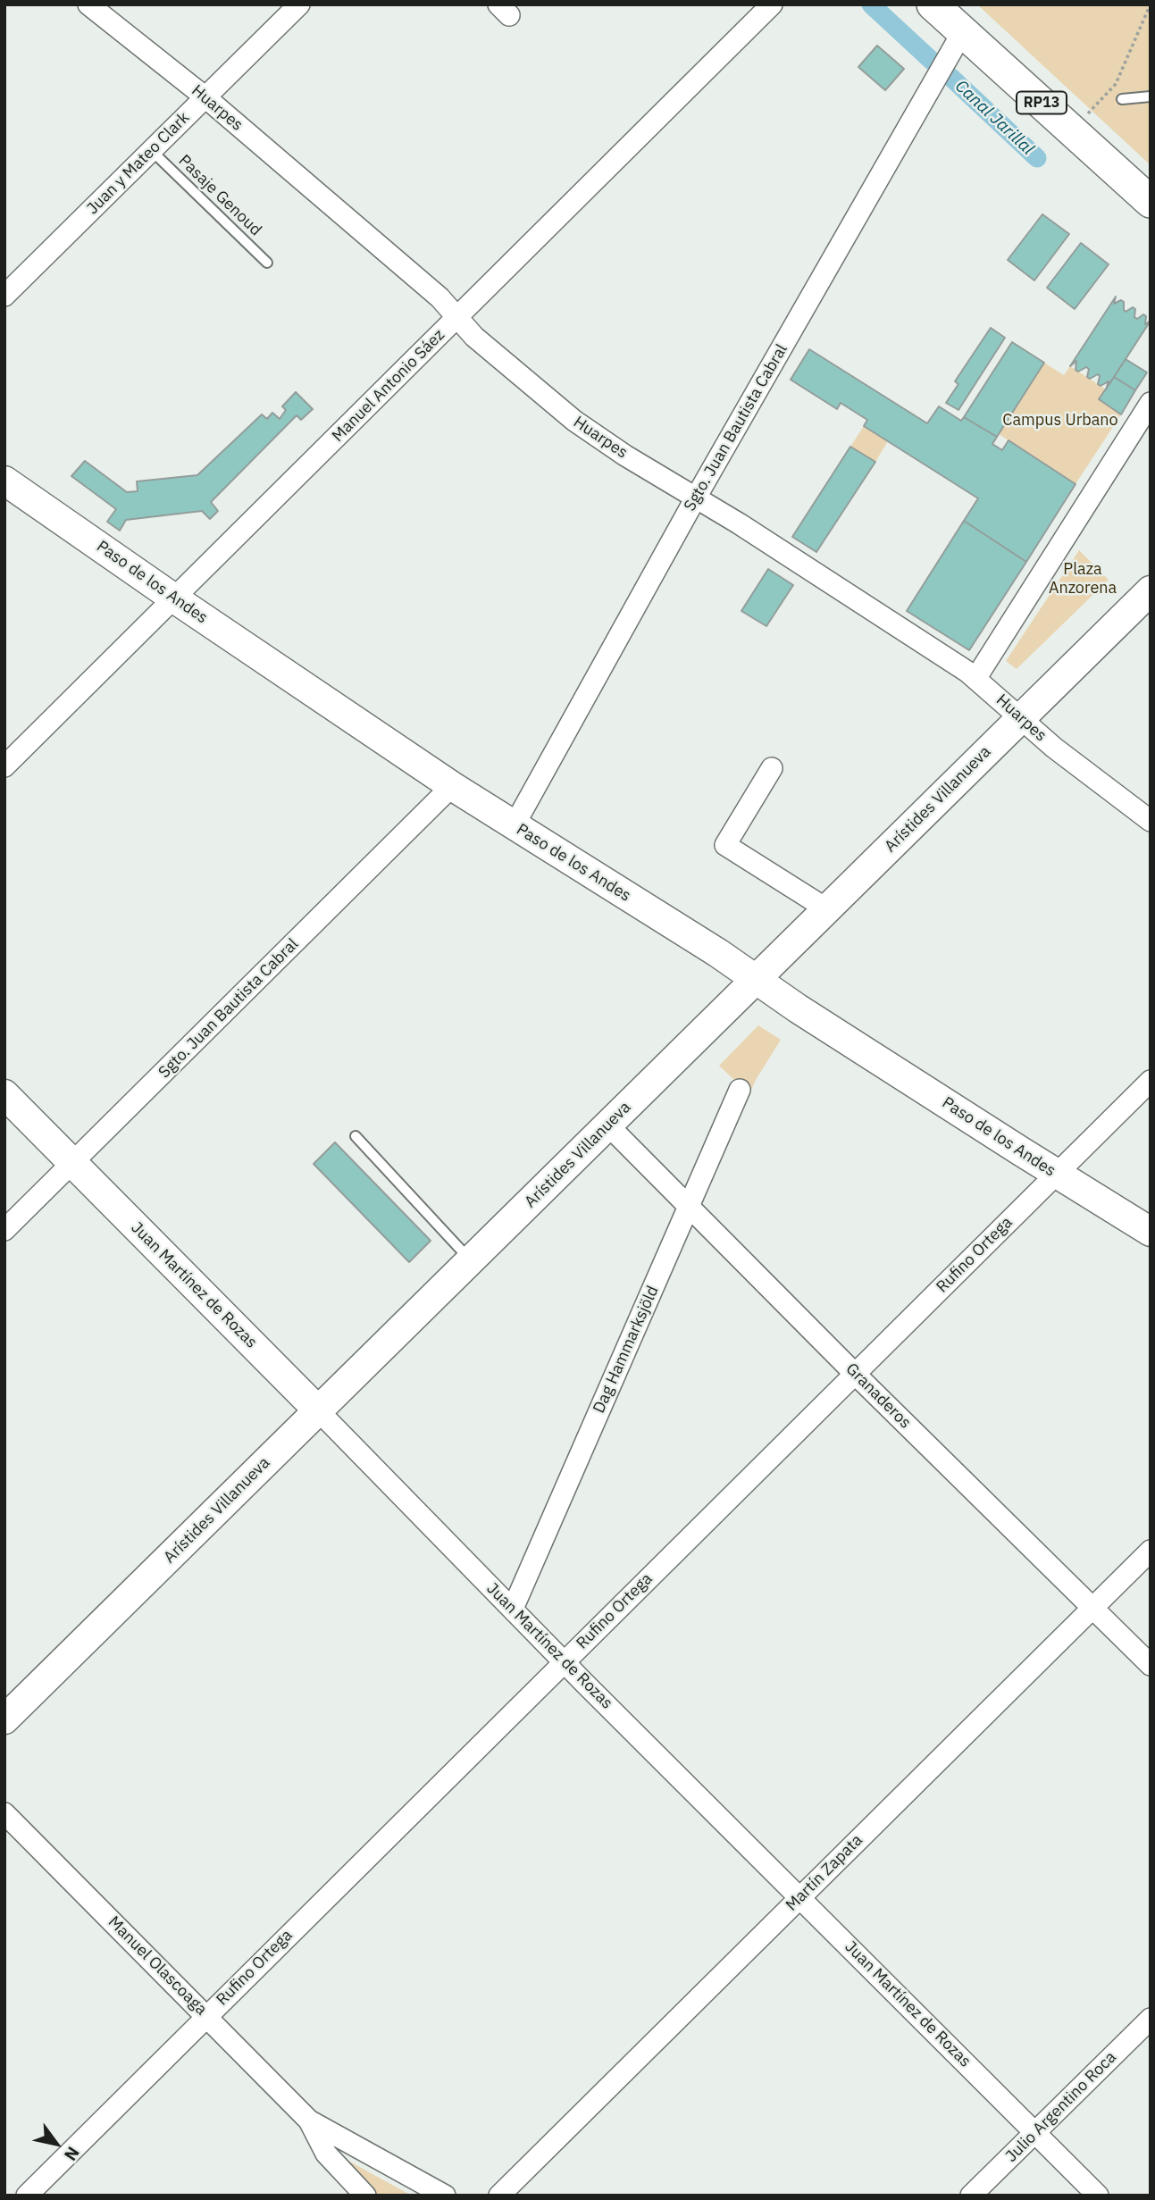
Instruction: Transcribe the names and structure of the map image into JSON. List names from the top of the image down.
{
  "streets": {
    "main road": ["RP13"],
    "street": [
      "Huarpes",
      "Juan y Mateo Clark",
      "Manuel Antonio Sáez",
      "Sgto. Juan Bautista Cabral",
      "Paso de los Andes",
      "Arístides Villanueva",
      "Rufino Ortega",
      "Juan Martínez de Rozas",
      "Dag Hammarksjöld",
      "Granaderos",
      "Martín Zapata",
      "Manuel Olascoaga",
      "Julio Argentino Roca"
    ],
    "lane": ["Pasaje Genoud"]
  },
  "crossings": [
    ["RP13", "Sgto. Juan Bautista Cabral"],
    ["Huarpes", "Juan y Mateo Clark"],
    ["Huarpes", "Manuel Antonio Sáez"],
    ["Huarpes", "Sgto. Juan Bautista Cabral"],
    ["Huarpes", "Arístides Villanueva"],
    ["Juan y Mateo Clark", "Pasaje Genoud"],
    ["Manuel Antonio Sáez", "Paso de los Andes"],
    ["Sgto. Juan Bautista Cabral", "Paso de los Andes"],
    ["Sgto. Juan Bautista Cabral", "Juan Martínez de Rozas"],
    ["Paso de los Andes", "Arístides Villanueva"],
    ["Paso de los Andes", "Rufino Ortega"],
    ["Arístides Villanueva", "Juan Martínez de Rozas"],
    ["Arístides Villanueva", "Granaderos"],
    ["Rufino Ortega", "Juan Martínez de Rozas"],
    ["Rufino Ortega", "Granaderos"],
    ["Rufino Ortega", "Manuel Olascoaga"],
    ["Juan Martínez de Rozas", "Dag Hammarksjöld"],
    ["Juan Martínez de Rozas", "Martín Zapata"],
    ["Juan Martínez de Rozas", "Julio Argentino Roca"],
    ["Dag Hammarksjöld", "Granaderos"],
    ["Granaderos", "Martín Zapata"]
  ],
  "water": ["Canal Jarillal"],
  "parks": ["Campus Urbano", "Plaza Anzorena"],
  "north": "bottom right"
}
